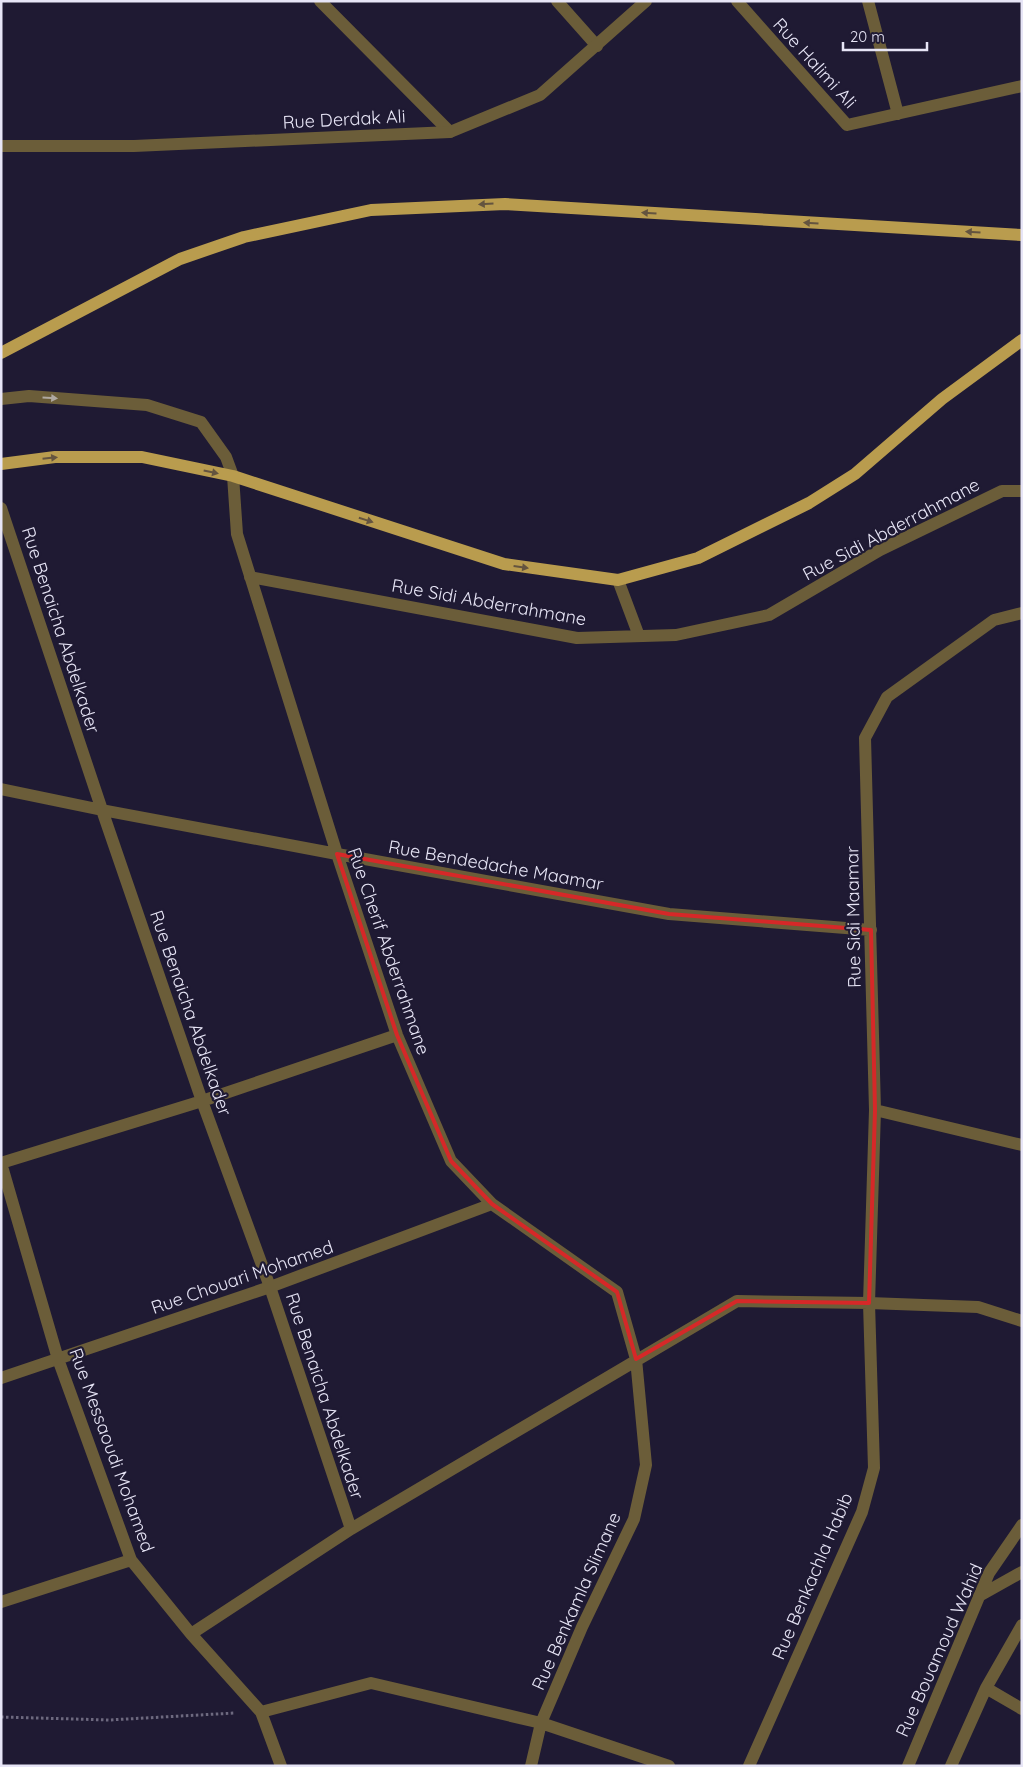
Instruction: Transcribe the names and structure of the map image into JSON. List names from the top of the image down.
{
  "streets": {
    "street": [
      "Rue Halimi Ali",
      "Rue Derdak Ali",
      "Rue Sidi Abderrahmane",
      "Rue Benaicha Abdelkader",
      "Rue Bendedache Maamar",
      "Rue Sidi Maamar",
      "Rue Cherif Abderrahmane",
      "Rue Chouari Mohamed",
      "Rue Messaoudi Mohamed",
      "Rue Benkachla Habib",
      "Rue Benkamla Slimane",
      "Rue Bouamoud Wahid"
    ]
  },
  "crossings": [
    ["Rue Sidi Abderrahmane", "Rue Cherif Abderrahmane"],
    ["Rue Benaicha Abdelkader", "Rue Bendedache Maamar"],
    ["Rue Benaicha Abdelkader", "Rue Chouari Mohamed"],
    ["Rue Bendedache Maamar", "Rue Sidi Maamar"],
    ["Rue Bendedache Maamar", "Rue Cherif Abderrahmane"],
    ["Rue Sidi Maamar", "Rue Benkachla Habib"],
    ["Rue Cherif Abderrahmane", "Rue Chouari Mohamed"],
    ["Rue Cherif Abderrahmane", "Rue Benkamla Slimane"],
    ["Rue Chouari Mohamed", "Rue Messaoudi Mohamed"]
  ],
  "scale_bar": "20 m"
}
